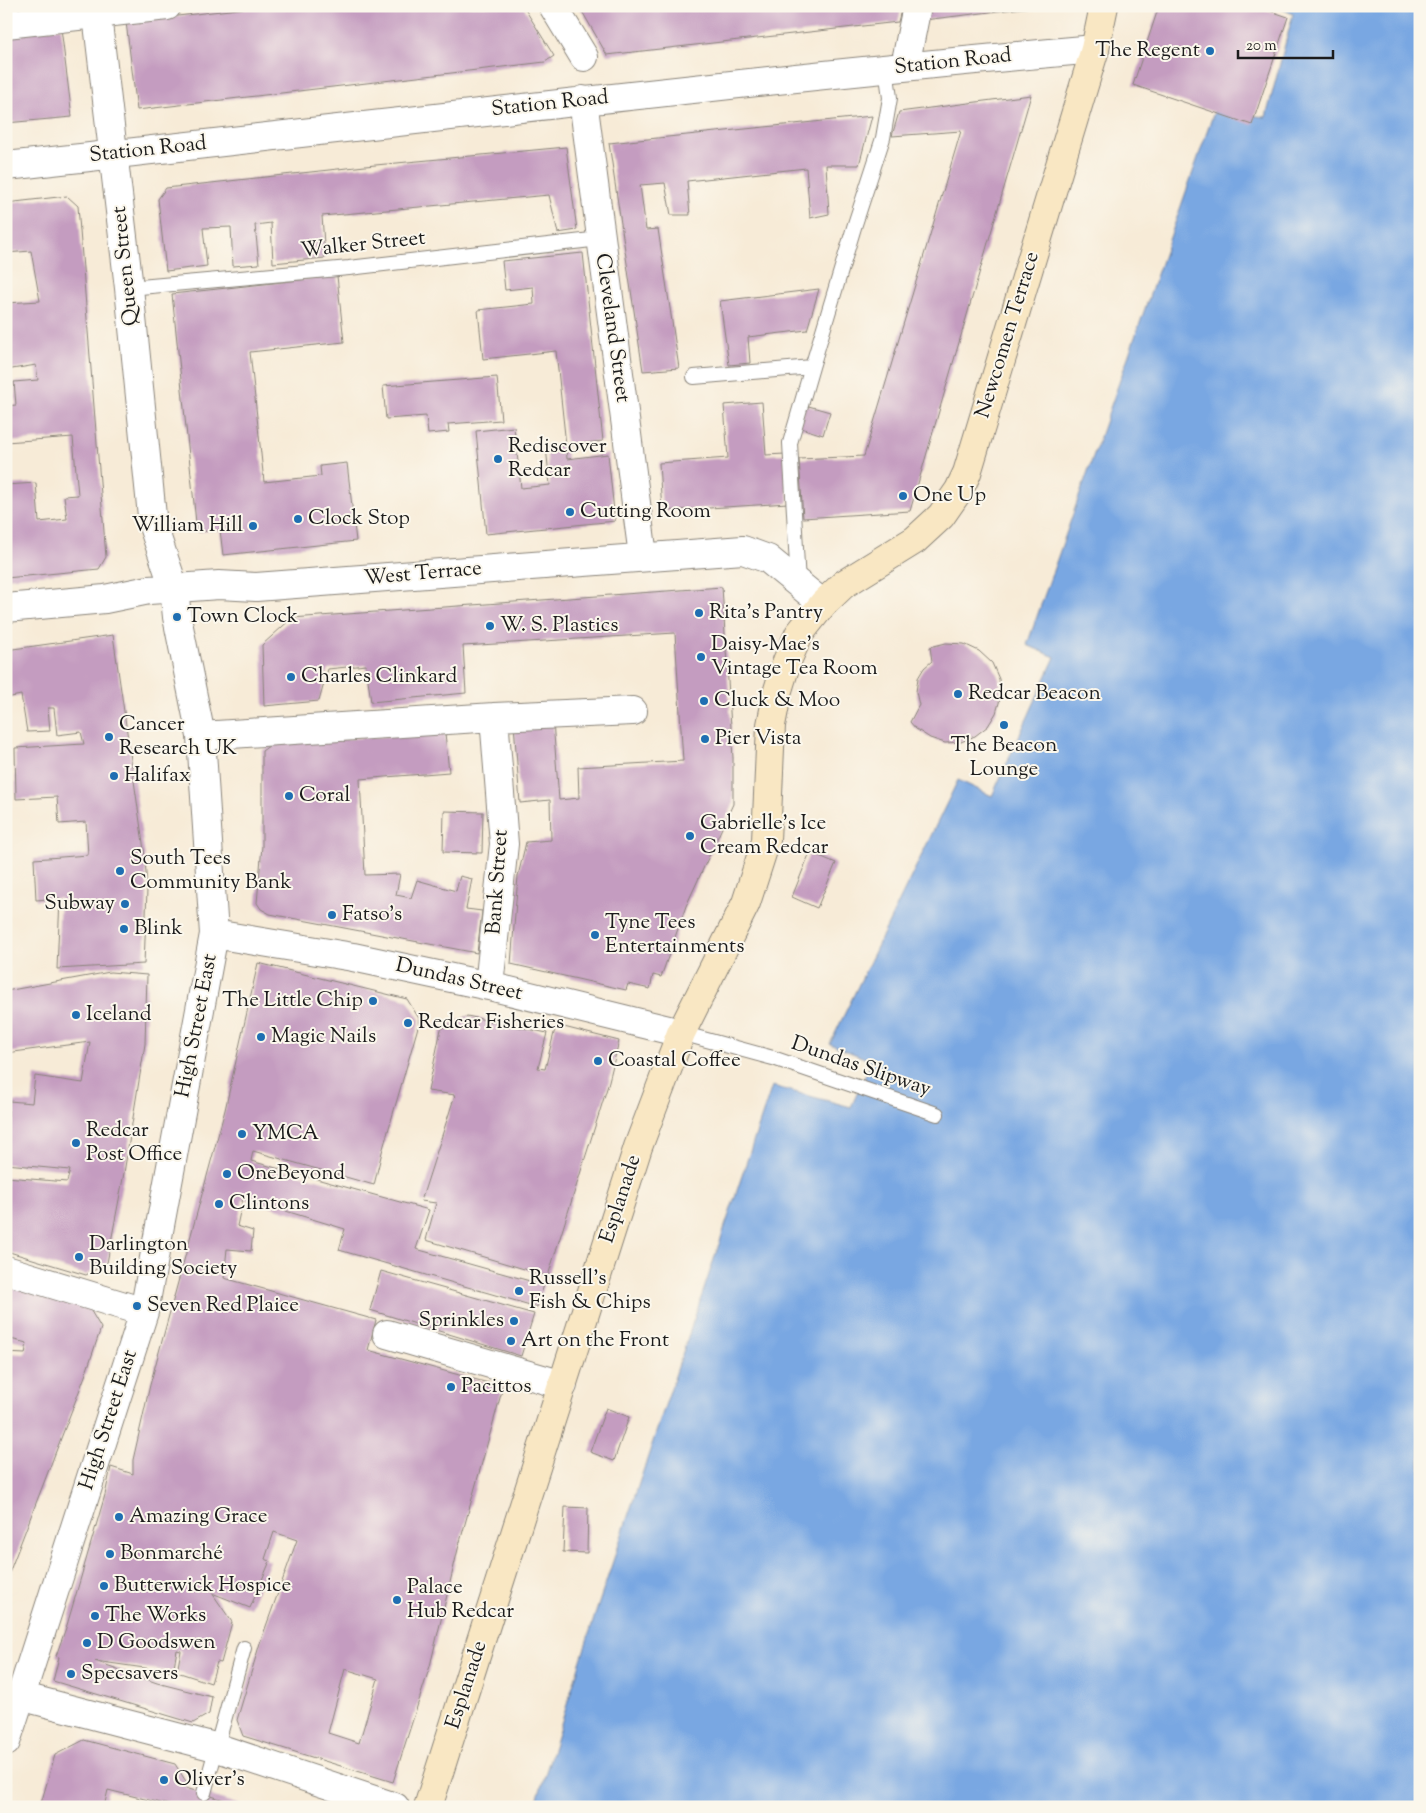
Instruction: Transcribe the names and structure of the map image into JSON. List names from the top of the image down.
{
  "streets": {
    "street": [
      "Station Road",
      "Queen Street",
      "Cleveland Street",
      "Newcomen Terrace",
      "West Terrace",
      "Bank Street",
      "Dundas Street",
      "High Street East",
      "Esplanade"
    ],
    "lane": ["Walker Street", "Dundas Slipway"]
  },
  "crossings": [
    ["Station Road", "Queen Street"],
    ["Station Road", "Cleveland Street"],
    ["Station Road", "Newcomen Terrace"],
    ["Walker Street", "Queen Street"],
    ["Walker Street", "Cleveland Street"],
    ["Queen Street", "West Terrace"],
    ["Queen Street", "High Street East"],
    ["Cleveland Street", "West Terrace"],
    ["Newcomen Terrace", "West Terrace"],
    ["Newcomen Terrace", "Esplanade"],
    ["West Terrace", "High Street East"],
    ["West Terrace", "Esplanade"],
    ["Bank Street", "Dundas Street"],
    ["Dundas Street", "High Street East"],
    ["Dundas Street", "Dundas Slipway"],
    ["Dundas Street", "Esplanade"],
    ["Dundas Slipway", "Esplanade"]
  ],
  "places": [
    "The Regent",
    "Rediscover Redcar",
    "One Up",
    "Cutting Room",
    "Clock Stop",
    "William Hill",
    "Rita's Pantry",
    "Town Clock",
    "W. S. Plastics",
    "Daisy-Mae's Vintage Tea Room",
    "Charles Clinkard",
    "Redcar Beacon",
    "Cluck & Moo",
    "The Beacon Lounge",
    "Cancer Research UK",
    "Pier Vista",
    "Halifax",
    "Coral",
    "Gabrielle's Ice Cream Redcar",
    "South Tees Community Bank",
    "Subway",
    "Fatso's",
    "Blink",
    "Tyne Tees Entertainments",
    "The Little Chip",
    "Iceland",
    "Redcar Fisheries",
    "Magic Nails",
    "Coastal Coffee",
    "YMCA",
    "Redcar Post Office",
    "OneBeyond",
    "Clintons",
    "Darlington Building Society",
    "Russell's Fish & Chips",
    "Seven Red Plaice",
    "Sprinkles",
    "Art on the Front",
    "Pacittos",
    "Amazing Grace",
    "Bonmarché",
    "Butterwick Hospice",
    "Palace Hub Redcar",
    "The Works",
    "D Goodswen",
    "Specsavers",
    "Oliver’s"
  ],
  "scale_bar": "20 m"
}
